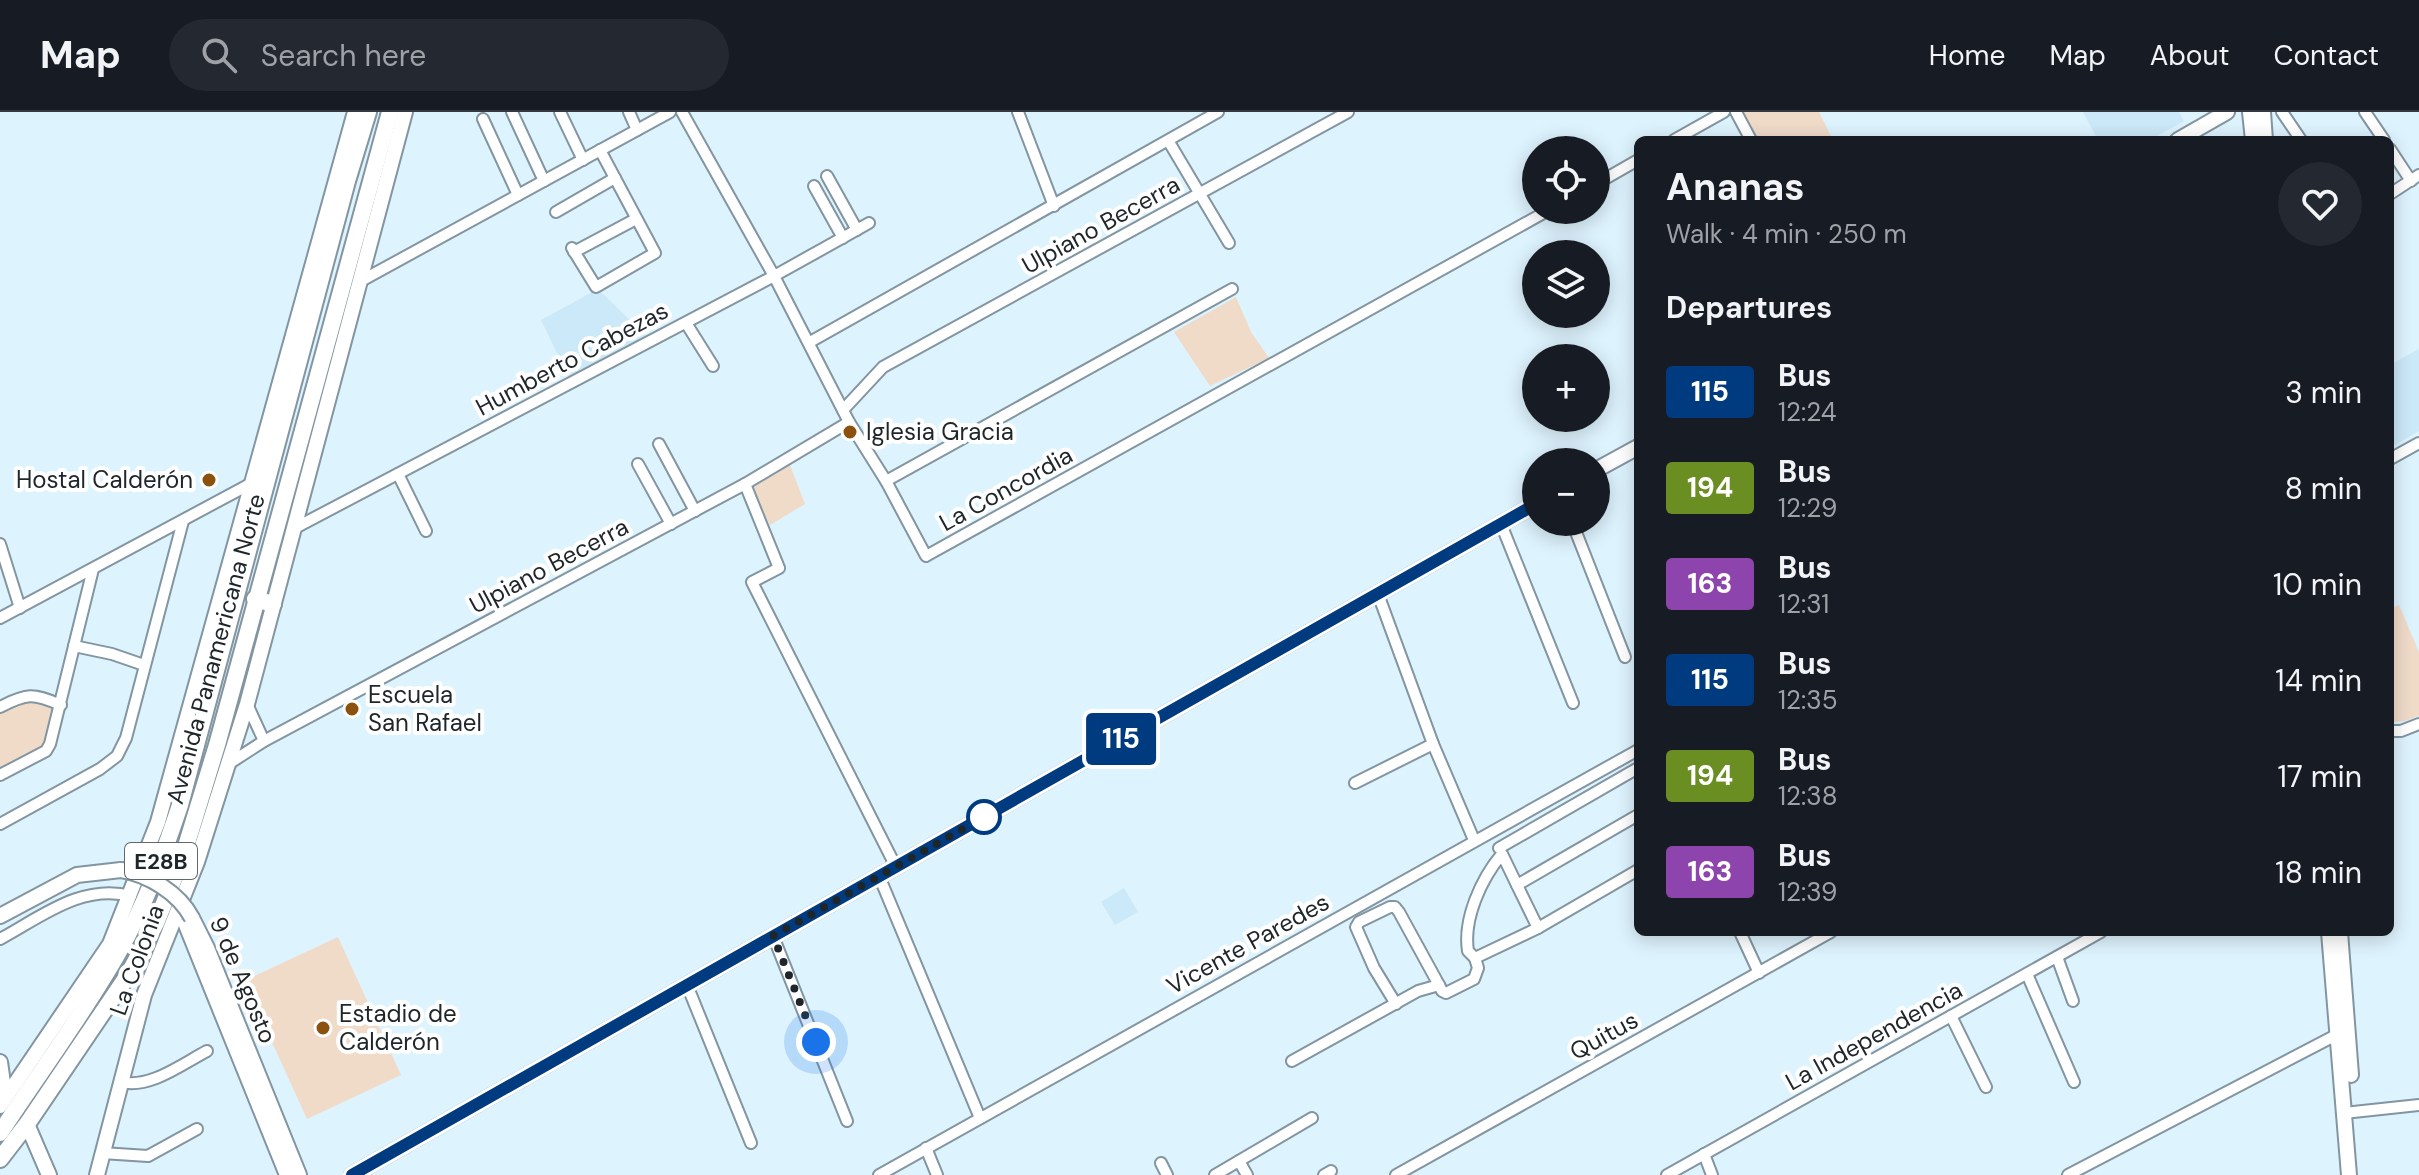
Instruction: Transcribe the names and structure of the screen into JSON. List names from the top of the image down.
{
  "streets": {
    "highway": ["Avenida Panamericana Norte", "E28B"],
    "main road": ["La Colonia", "9 de Agosto"],
    "street": [
      "Ulpiano Becerra",
      "Humberto Cabezas",
      "La Concordia",
      "Vicente Paredes",
      "Quitus",
      "La Independencia"
    ]
  },
  "crossings": [
    ["Ulpiano Becerra", "La Concordia"],
    ["Ulpiano Becerra", "Avenida Panamericana Norte"],
    ["Ulpiano Becerra", "La Colonia"],
    ["Humberto Cabezas", "La Concordia"],
    ["Humberto Cabezas", "Avenida Panamericana Norte"],
    ["Avenida Panamericana Norte", "La Colonia"]
  ],
  "places": [
    "Iglesia Gracia",
    "Hostal Calderón",
    "Escuela San Rafael",
    "Estadio de Calderón"
  ],
  "lines": ["bus line 115"],
  "page": {
    "header": "Map",
    "search": "Search here",
    "nav": [
      "Home",
      "Map",
      "About",
      "Contact"
    ],
    "on_map": "115",
    "map_buttons": ["+", "−"],
    "heading": [
      ["Ananas", "Walk · 4 min · 250 m"],
      "Departures"
    ],
    "list": [
      {
        "mark": "115",
        "name": "Bus",
        "note": "12:24",
        "value": "3 min"
      },
      {
        "mark": "194",
        "name": "Bus",
        "note": "12:29",
        "value": "8 min"
      },
      {
        "mark": "163",
        "name": "Bus",
        "note": "12:31",
        "value": "10 min"
      },
      {
        "mark": "115",
        "name": "Bus",
        "note": "12:35",
        "value": "14 min"
      },
      {
        "mark": "194",
        "name": "Bus",
        "note": "12:38",
        "value": "17 min"
      },
      {
        "mark": "163",
        "name": "Bus",
        "note": "12:39",
        "value": "18 min"
      }
    ]
  }
}
